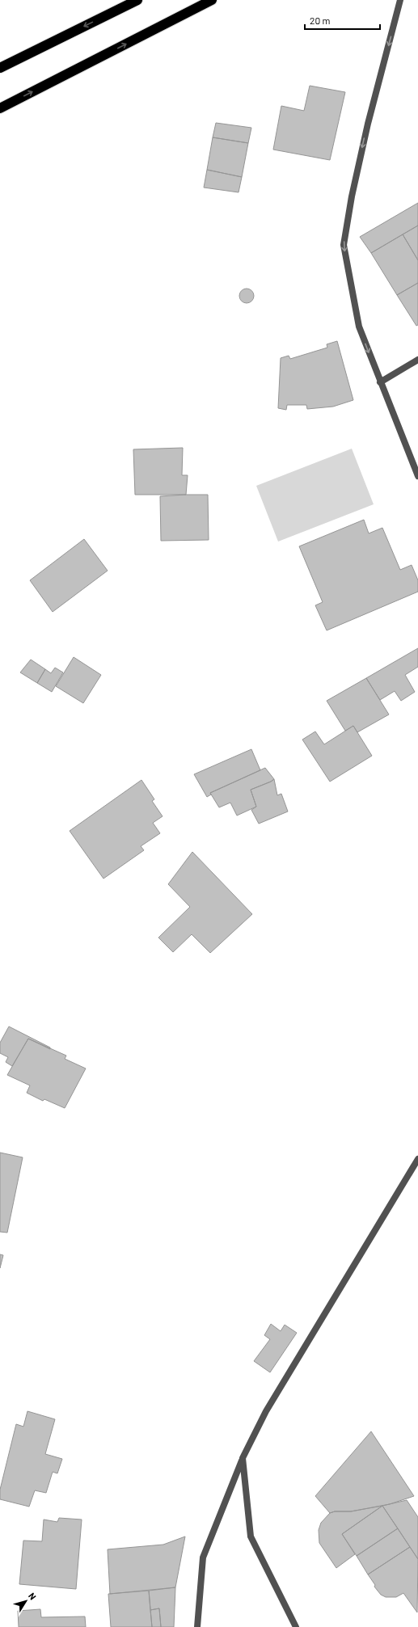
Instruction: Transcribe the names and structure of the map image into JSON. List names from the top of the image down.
{
  "scale_bar": "20 m",
  "north": "top right"
}
